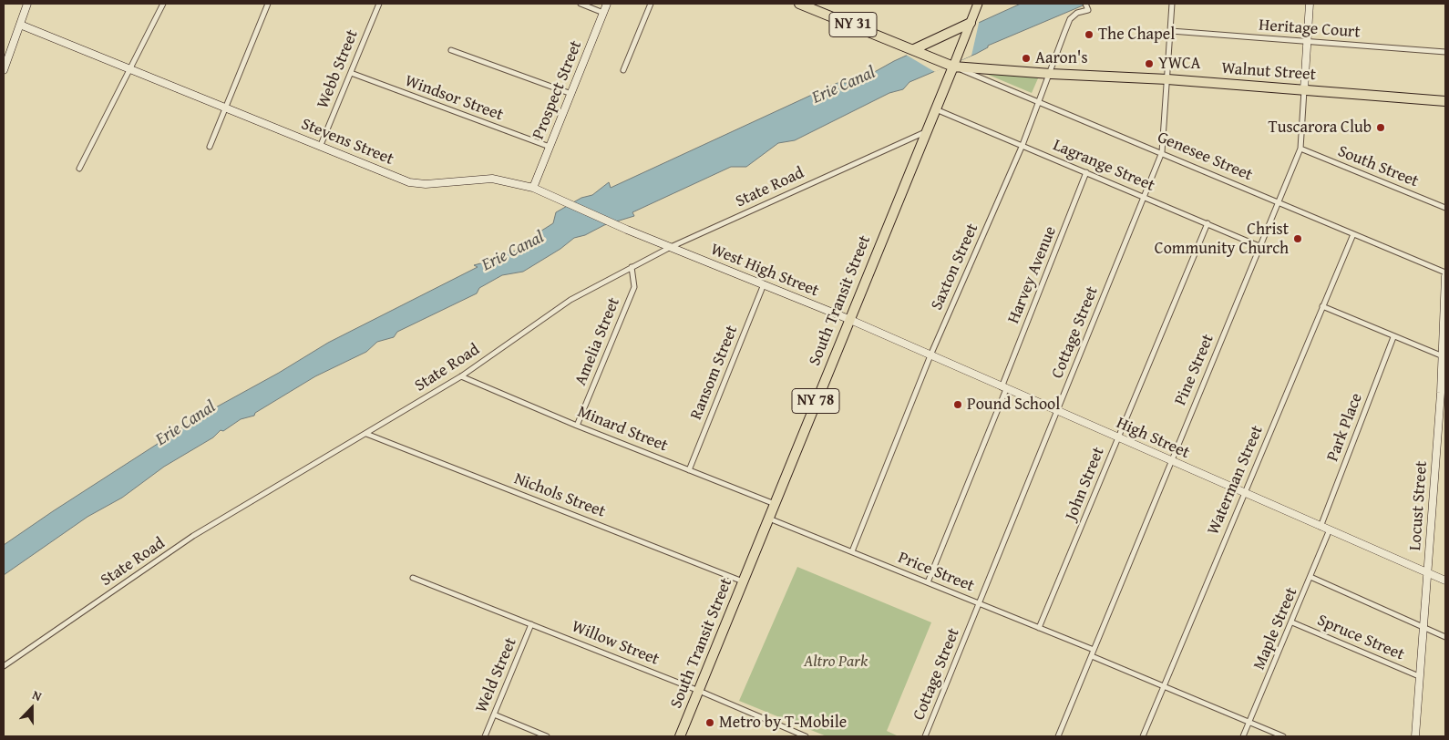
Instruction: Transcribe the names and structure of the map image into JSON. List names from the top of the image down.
{
  "streets": {
    "highway": [
      "NY 31",
      "Walnut Street",
      "South Transit Street",
      "NY 78"
    ],
    "street": [
      "Heritage Court",
      "Webb Street",
      "Prospect Street",
      "Windsor Street",
      "Stevens Street",
      "Genesee Street",
      "Lagrange Street",
      "South Street",
      "State Road",
      "Saxton Street",
      "West High Street",
      "Harvey Avenue",
      "Cottage Street",
      "Amelia Street",
      "Pine Street",
      "Ransom Street",
      "Park Place",
      "Minard Street",
      "High Street",
      "Waterman Street",
      "John Street",
      "Nichols Street",
      "Locust Street",
      "Price Street",
      "Maple Street",
      "Spruce Street",
      "Willow Street",
      "Weld Street"
    ]
  },
  "crossings": [
    ["NY 31", "Walnut Street"],
    ["NY 31", "Genesee Street"],
    ["NY 31", "South Transit Street"],
    ["Heritage Court", "Cottage Street"],
    ["Heritage Court", "Pine Street"],
    ["Webb Street", "Windsor Street"],
    ["Webb Street", "Stevens Street"],
    ["Walnut Street", "Genesee Street"],
    ["Walnut Street", "Saxton Street"],
    ["Walnut Street", "South Transit Street"],
    ["Walnut Street", "Cottage Street"],
    ["Walnut Street", "Pine Street"],
    ["Prospect Street", "Windsor Street"],
    ["Prospect Street", "Stevens Street"],
    ["Stevens Street", "State Road"],
    ["Stevens Street", "West High Street"],
    ["Genesee Street", "Saxton Street"],
    ["Genesee Street", "South Transit Street"],
    ["Genesee Street", "Cottage Street"],
    ["Genesee Street", "Pine Street"],
    ["Genesee Street", "Waterman Street"],
    ["Lagrange Street", "Saxton Street"],
    ["Lagrange Street", "Harvey Avenue"],
    ["Lagrange Street", "South Transit Street"],
    ["Lagrange Street", "Cottage Street"],
    ["Lagrange Street", "Pine Street"],
    ["Lagrange Street", "John Street"],
    ["South Street", "Pine Street"],
    ["State Road", "West High Street"],
    ["State Road", "South Transit Street"],
    ["State Road", "Amelia Street"],
    ["State Road", "Minard Street"],
    ["State Road", "Nichols Street"],
    ["Saxton Street", "High Street"],
    ["Saxton Street", "Price Street"],
    ["West High Street", "South Transit Street"],
    ["West High Street", "Ransom Street"],
    ["West High Street", "High Street"],
    ["Harvey Avenue", "High Street"],
    ["Harvey Avenue", "Price Street"],
    ["South Transit Street", "Minard Street"],
    ["South Transit Street", "High Street"],
    ["South Transit Street", "Nichols Street"],
    ["South Transit Street", "Price Street"],
    ["South Transit Street", "Willow Street"],
    ["Cottage Street", "High Street"],
    ["Cottage Street", "Price Street"],
    ["Amelia Street", "Minard Street"],
    ["Pine Street", "High Street"],
    ["Pine Street", "Price Street"],
    ["Ransom Street", "Minard Street"],
    ["Park Place", "High Street"],
    ["High Street", "Waterman Street"],
    ["High Street", "John Street"],
    ["High Street", "Locust Street"],
    ["High Street", "Maple Street"],
    ["John Street", "Price Street"],
    ["Locust Street", "Spruce Street"],
    ["Maple Street", "Spruce Street"],
    ["Willow Street", "Weld Street"]
  ],
  "water": ["Erie Canal"],
  "parks": ["Altro Park"],
  "places": [
    "The Chapel",
    "Aaron's",
    "YWCA",
    "Tuscarora Club",
    "Christ Community Church",
    "Pound School",
    "Metro by T-Mobile"
  ],
  "north": "top"
}
